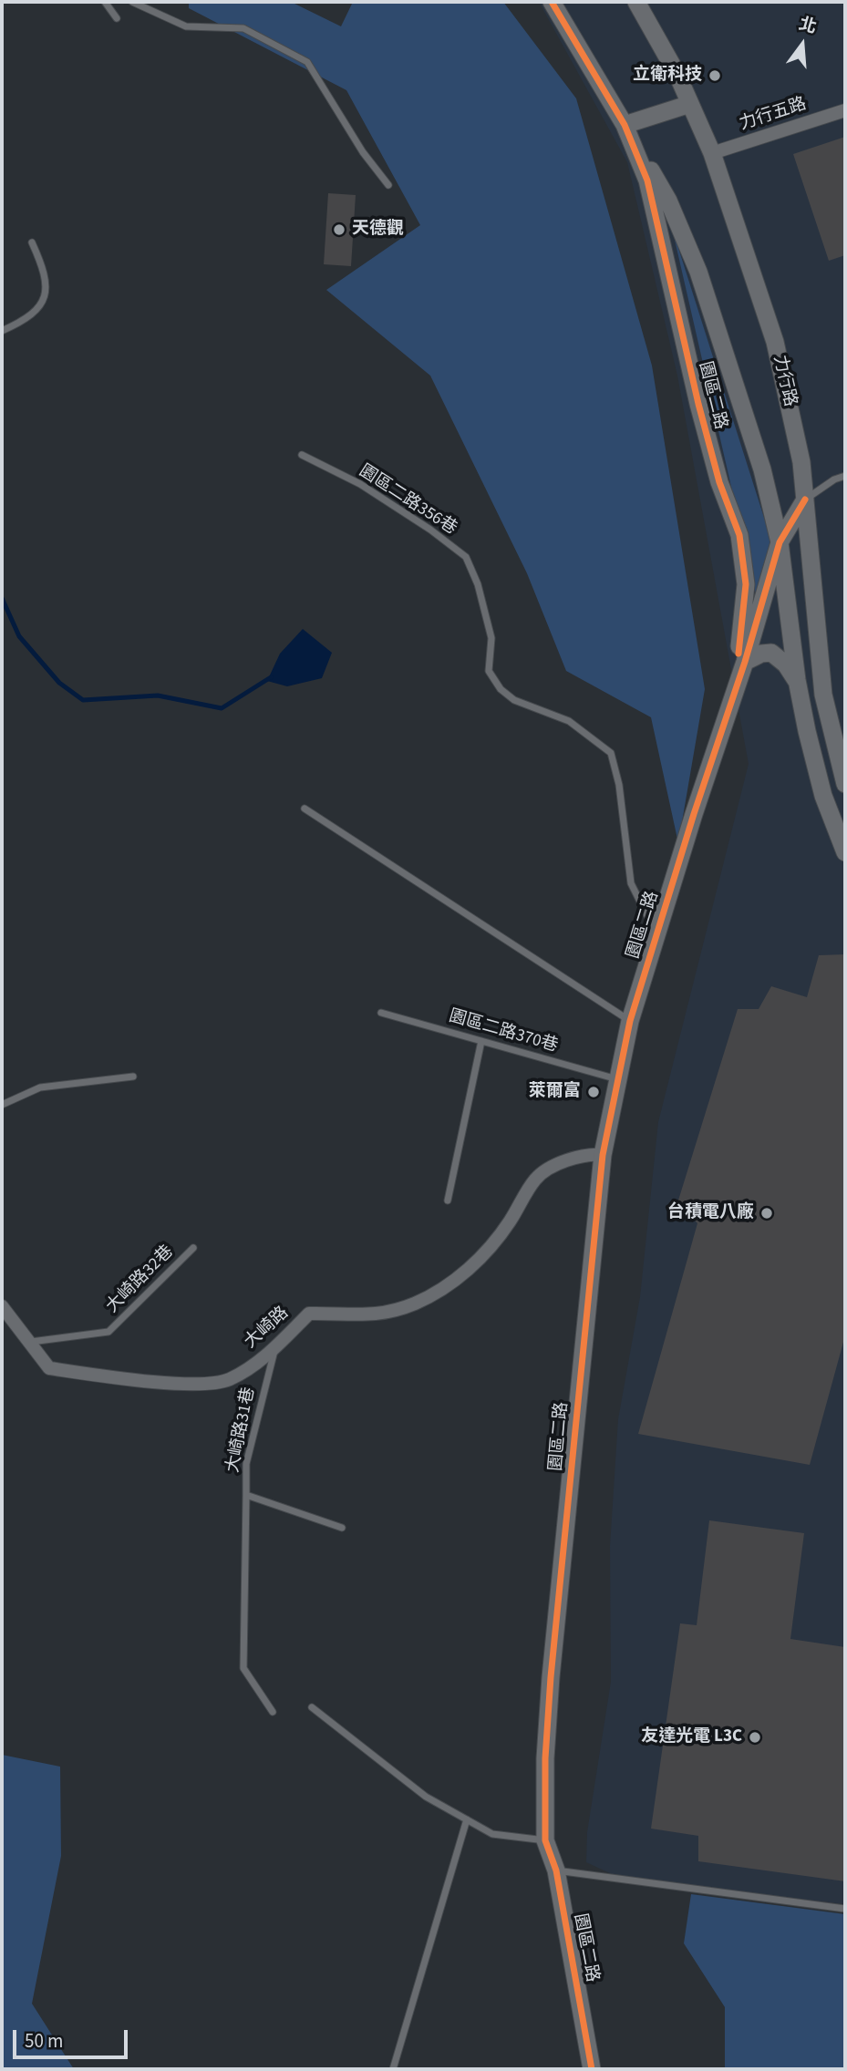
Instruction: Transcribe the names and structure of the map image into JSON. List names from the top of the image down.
{
  "streets": {
    "street": [
      "力行五路",
      "力行路",
      "園區二路",
      "大崎路"
    ],
    "lane": [
      "園區二路356巷",
      "園區二路370巷",
      "大崎路32巷",
      "大崎路31巷"
    ]
  },
  "crossings": [
    ["力行五路", "力行路"],
    ["力行路", "園區二路"],
    ["園區二路", "園區二路356巷"],
    ["園區二路", "園區二路370巷"],
    ["園區二路", "大崎路"],
    ["大崎路32巷", "大崎路"],
    ["大崎路", "大崎路31巷"]
  ],
  "places": [
    "立衛科技",
    "天德觀",
    "萊爾富",
    "台積電八廠",
    "友達光電 L3C"
  ],
  "scale_bar": "50 m",
  "north": "top"
}
